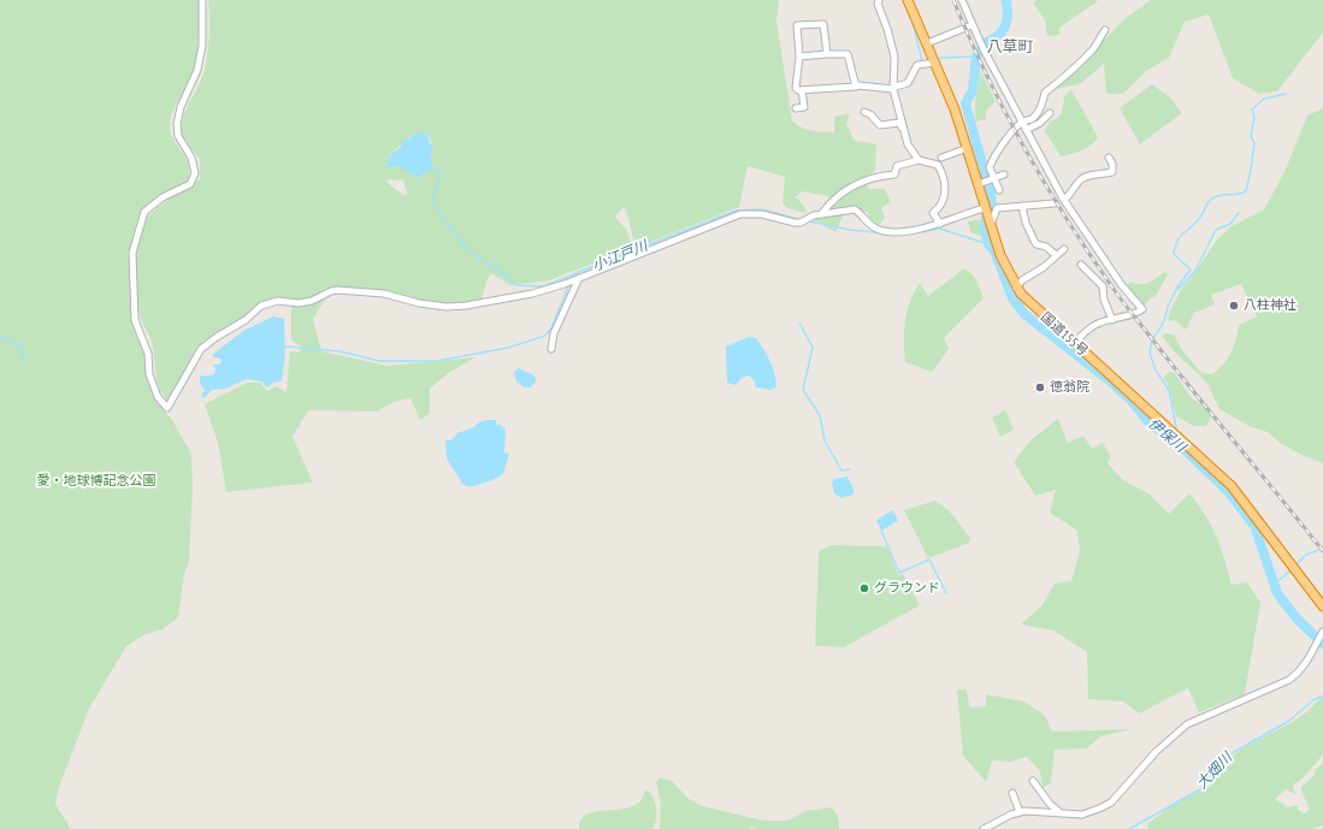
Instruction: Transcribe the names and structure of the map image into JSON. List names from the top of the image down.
{
  "streets": {
    "highway": ["国道155号"]
  },
  "districts": ["八草町"],
  "water": ["小江戸川", "伊保川", "大畑川"],
  "parks": ["愛・地球博記念公園"],
  "places": ["八柱神社", "徳翁院", "グラウンド"]
}
